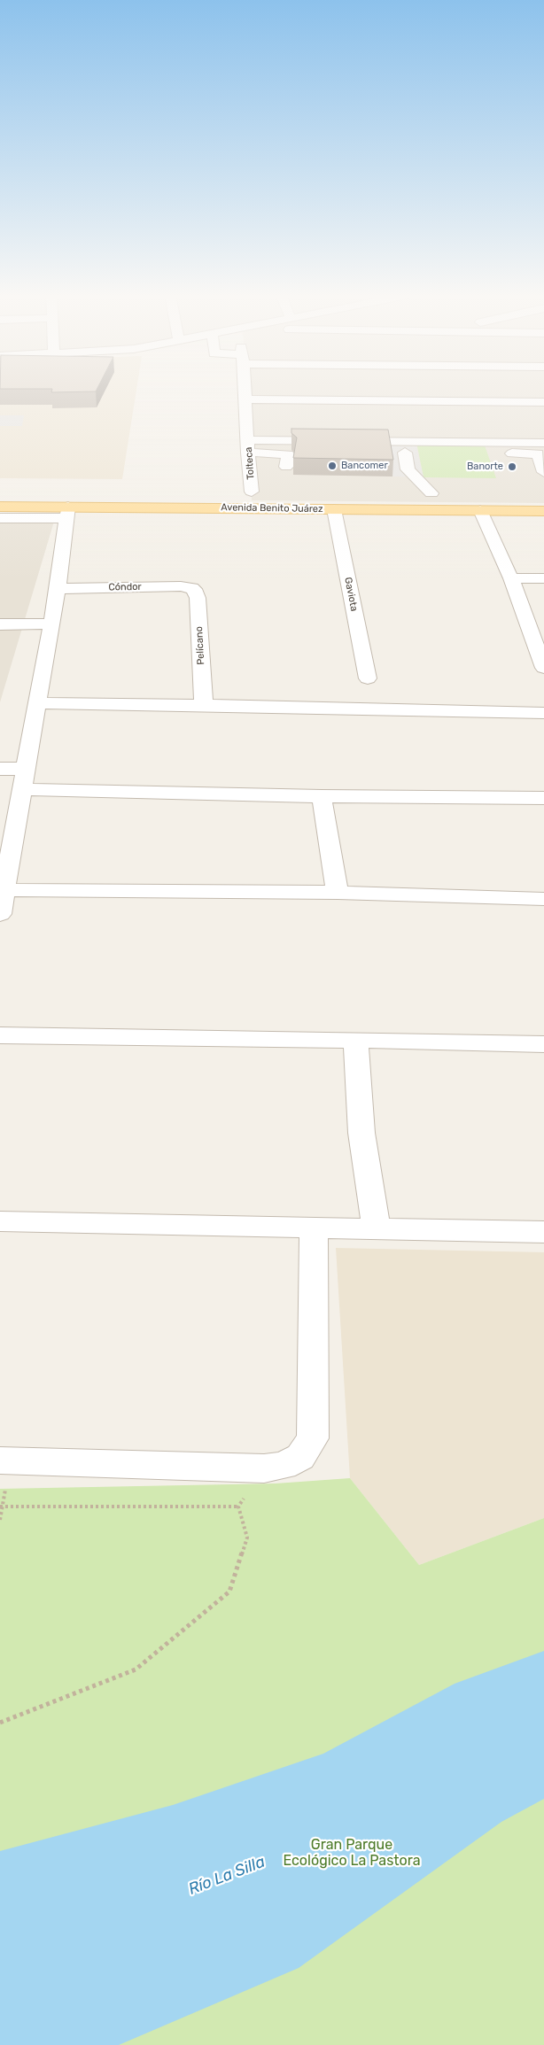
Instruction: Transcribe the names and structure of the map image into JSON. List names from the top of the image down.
{
  "streets": {
    "main road": ["Avenida Benito Juárez"],
    "street": [
      "Tolteca",
      "Cóndor",
      "Gaviota",
      "Pelícano"
    ]
  },
  "crossings": [
    ["Tolteca", "Avenida Benito Juárez"],
    ["Avenida Benito Juárez", "Gaviota"],
    ["Cóndor", "Pelícano"]
  ],
  "water": ["Río La Silla"],
  "parks": ["Gran Parque Ecológico La Pastora"],
  "places": ["Bancomer", "Banorte"]
}
